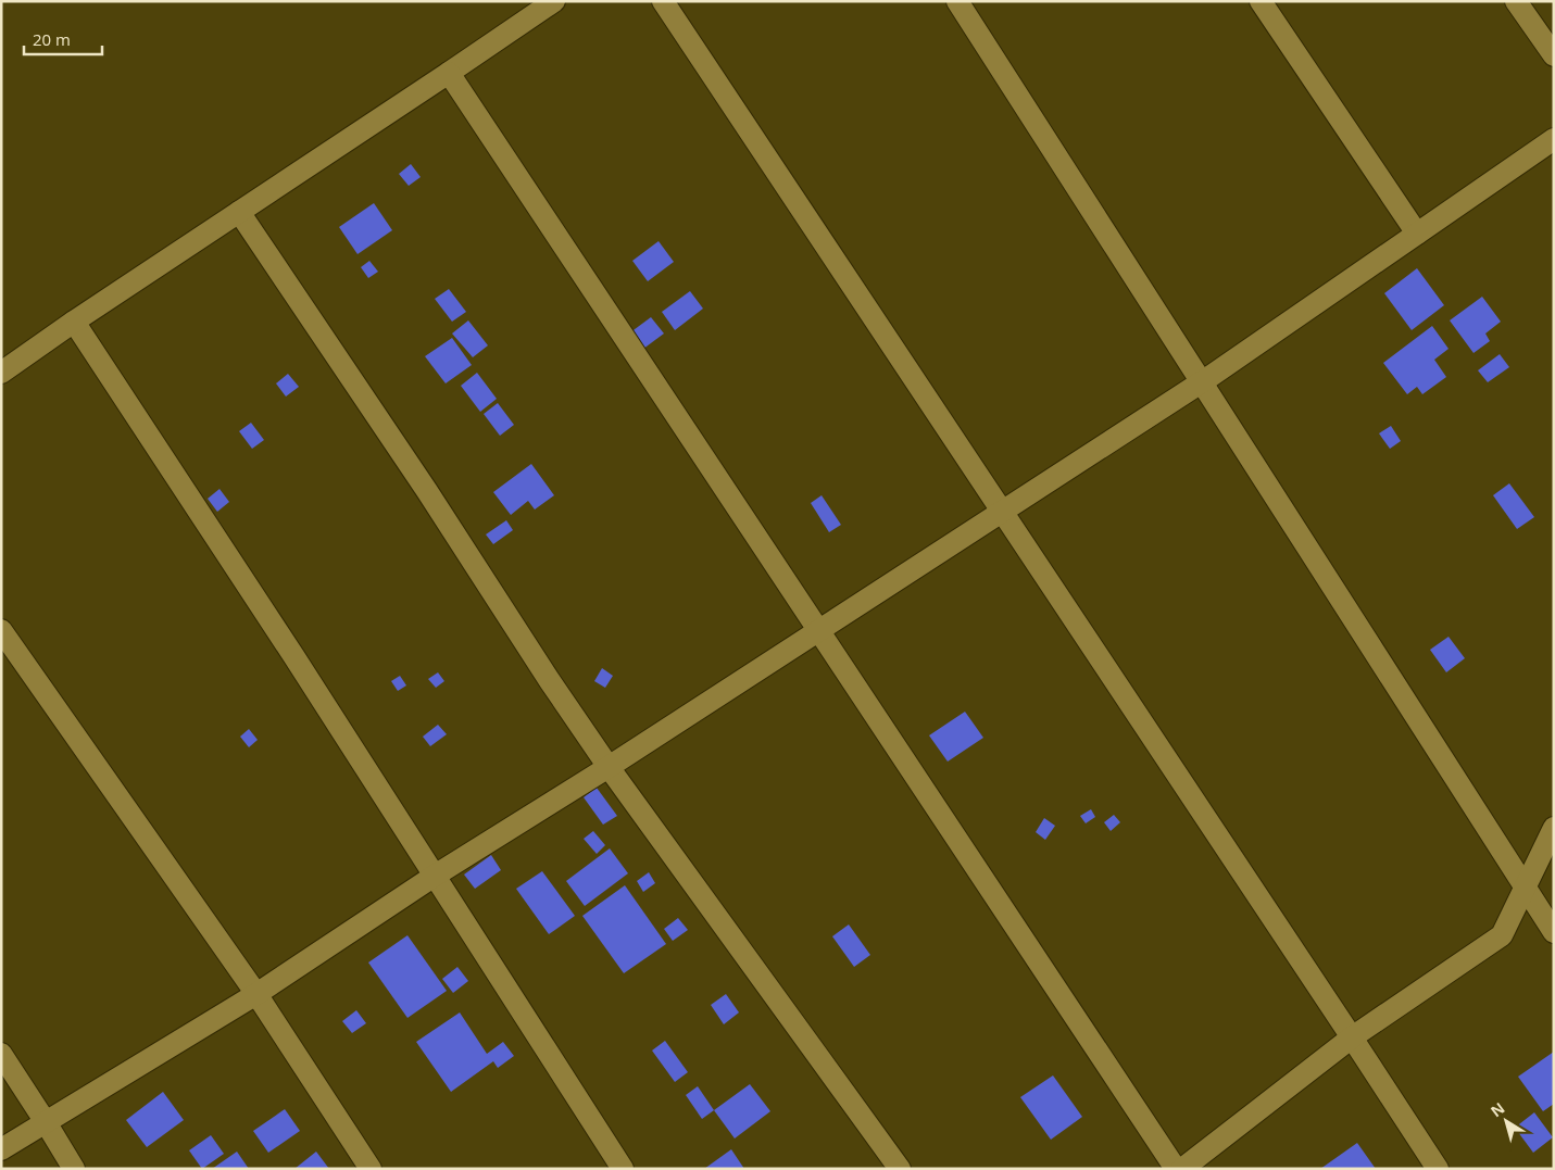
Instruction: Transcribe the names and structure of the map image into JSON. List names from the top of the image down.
{
  "scale_bar": "20 m",
  "north": "top left"
}
